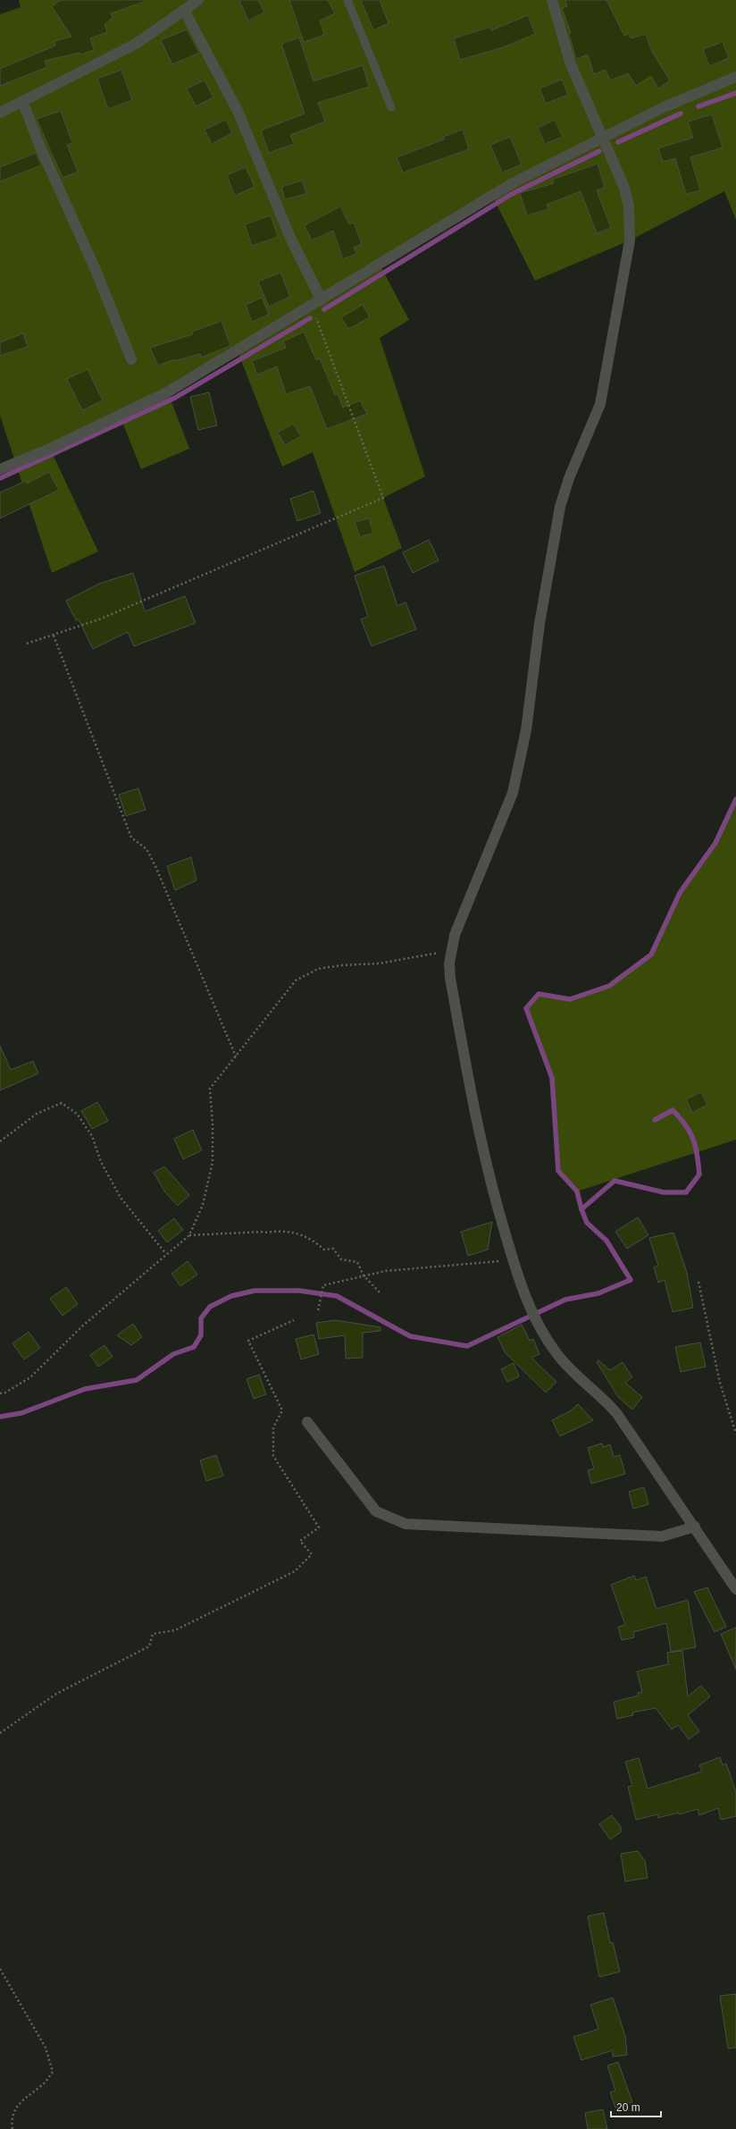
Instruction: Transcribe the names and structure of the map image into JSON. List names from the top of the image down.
{
  "scale_bar": "20 m"
}
